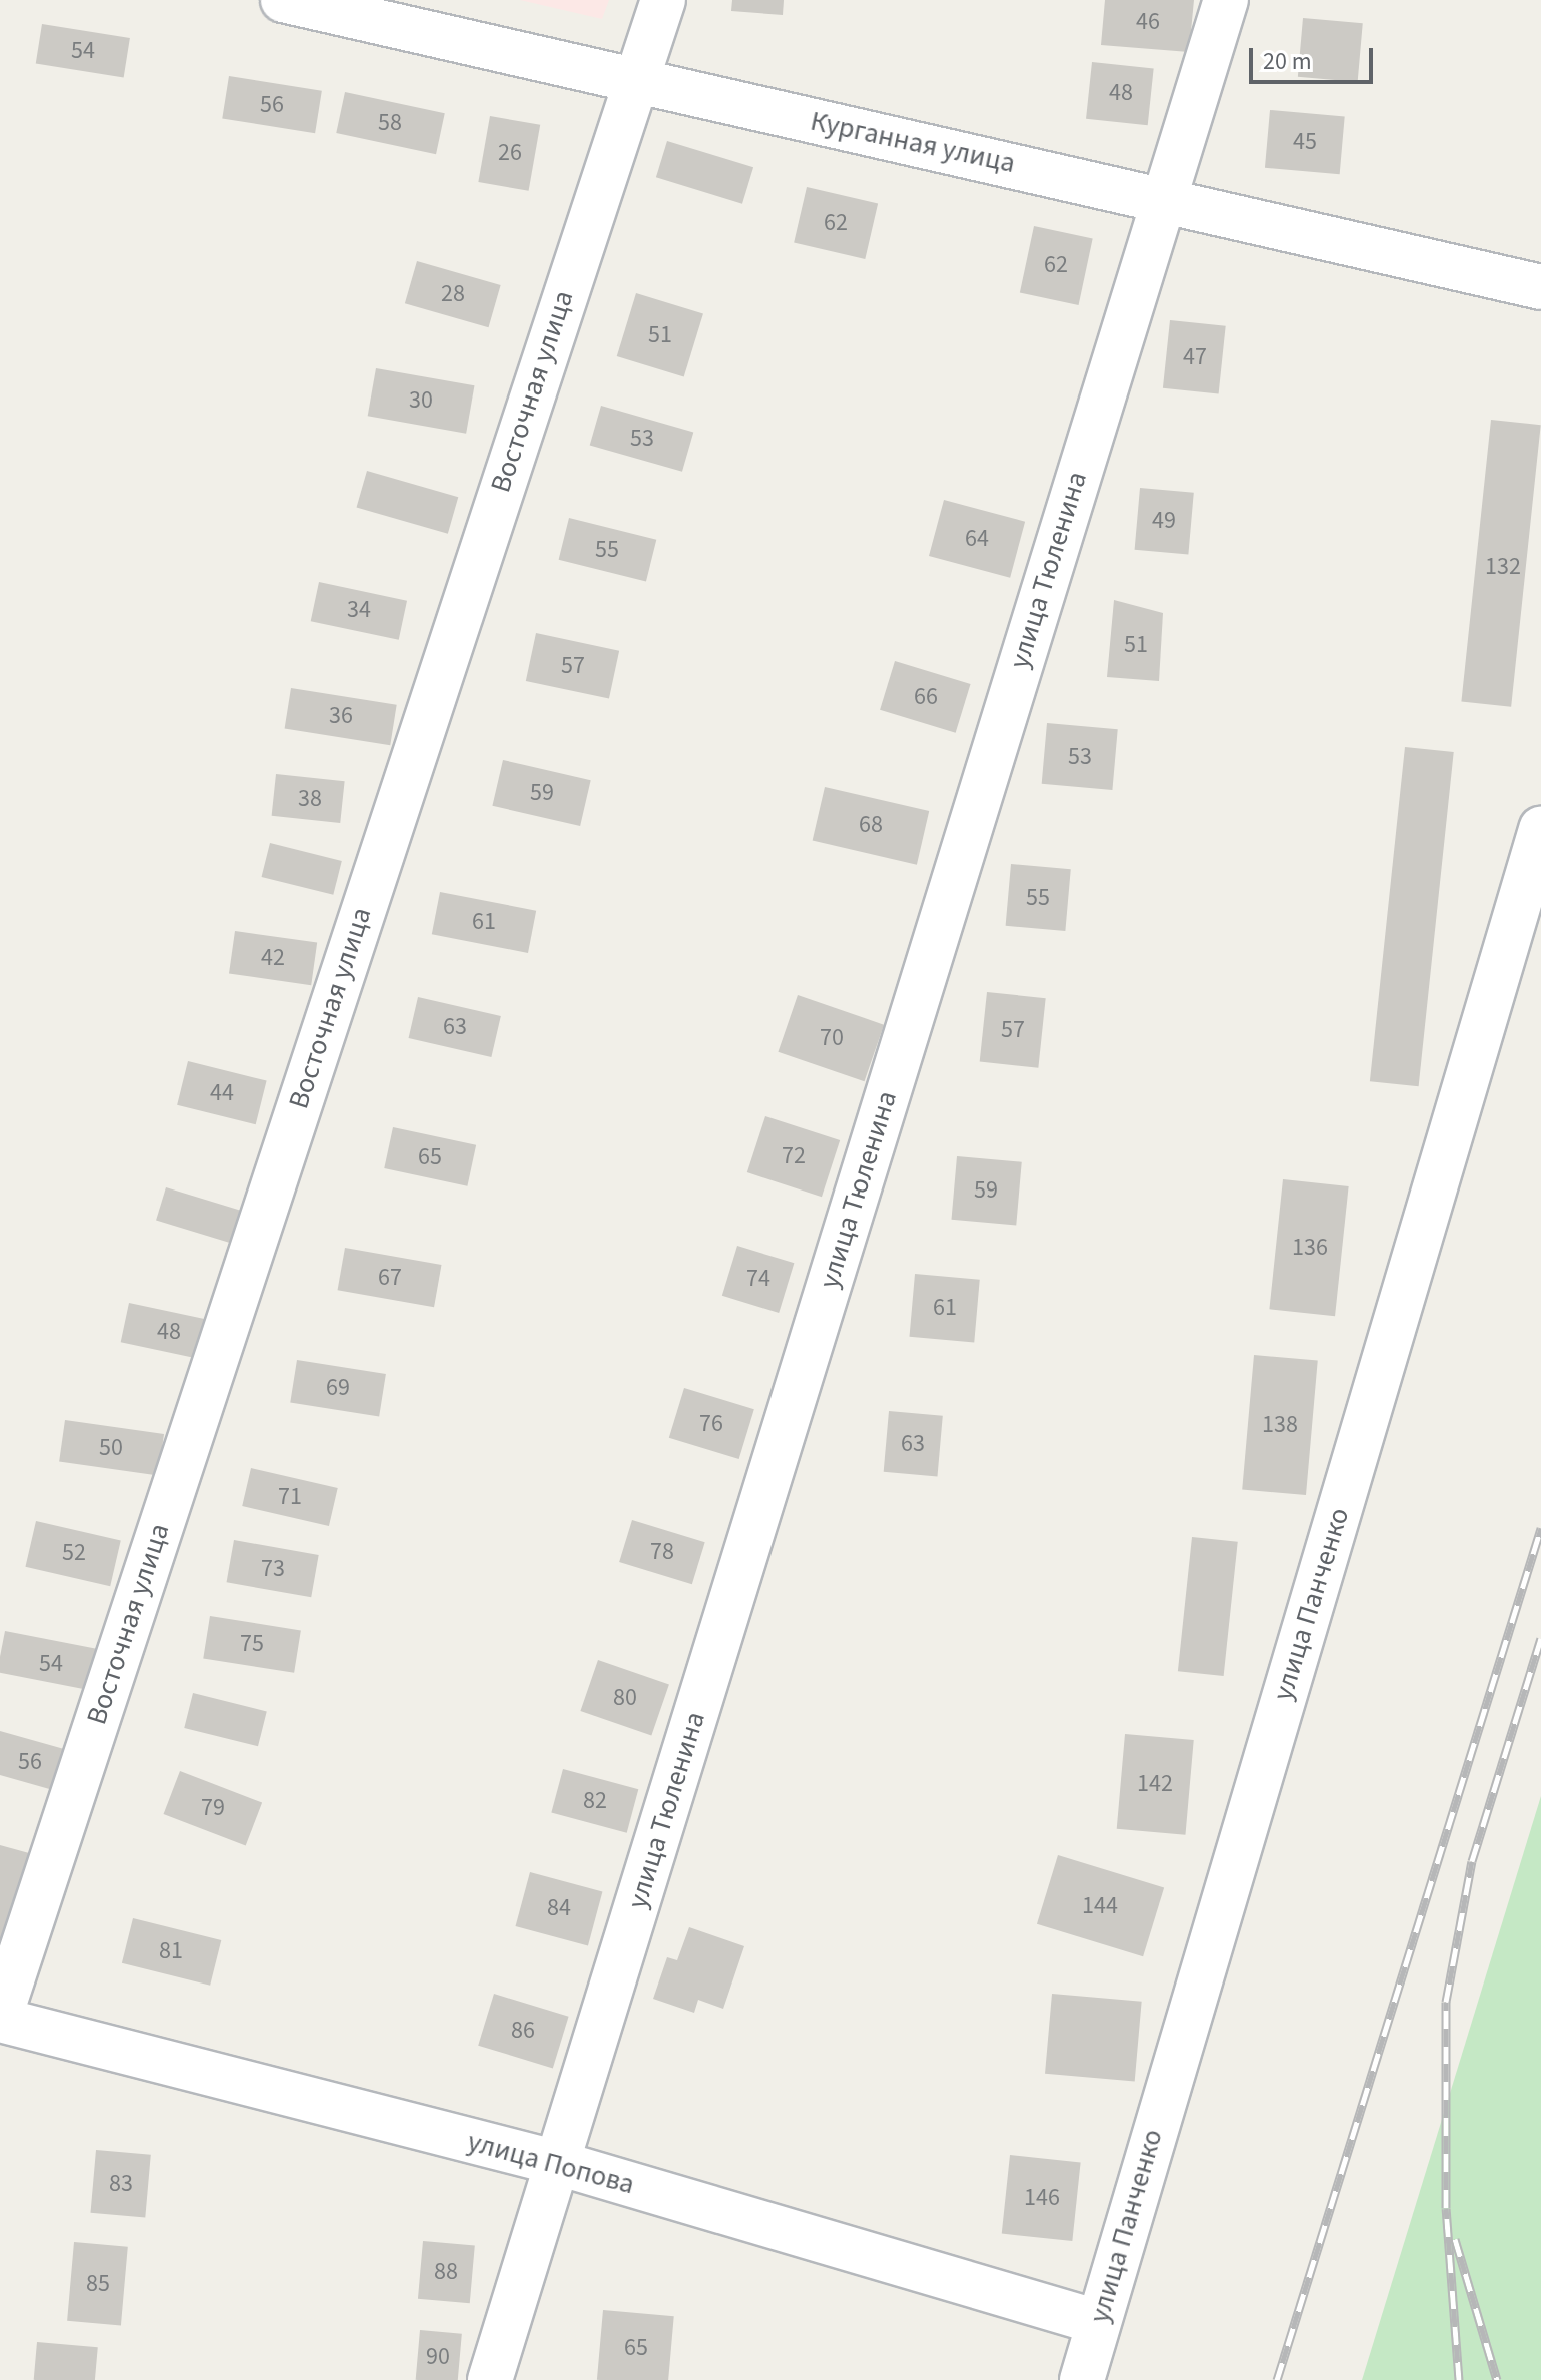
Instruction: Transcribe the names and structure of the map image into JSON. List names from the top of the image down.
{
  "streets": {
    "street": [
      "Курганная улица",
      "Восточная улица",
      "улица Тюленина",
      "улица Панченко",
      "улица Попова"
    ]
  },
  "crossings": [
    ["Курганная улица", "Восточная улица"],
    ["Курганная улица", "улица Тюленина"],
    ["Восточная улица", "улица Попова"],
    ["улица Тюленина", "улица Попова"],
    ["улица Панченко", "улица Попова"]
  ],
  "house_numbers": [
    "46",
    "54",
    "48",
    "56",
    "58",
    "45",
    "26",
    "62",
    "62",
    "28",
    "51",
    "47",
    "30",
    "53",
    "49",
    "64",
    "55",
    "132",
    "34",
    "51",
    "57",
    "66",
    "36",
    "53",
    "59",
    "38",
    "68",
    "55",
    "61",
    "42",
    "63",
    "57",
    "70",
    "44",
    "72",
    "65",
    "59",
    "136",
    "67",
    "74",
    "61",
    "48",
    "69",
    "76",
    "138",
    "63",
    "50",
    "71",
    "78",
    "52",
    "73",
    "75",
    "54",
    "80",
    "56",
    "142",
    "82",
    "79",
    "144",
    "84",
    "81",
    "86",
    "83",
    "146",
    "88",
    "85",
    "65",
    "90"
  ],
  "scale_bar": "20 m"
}
